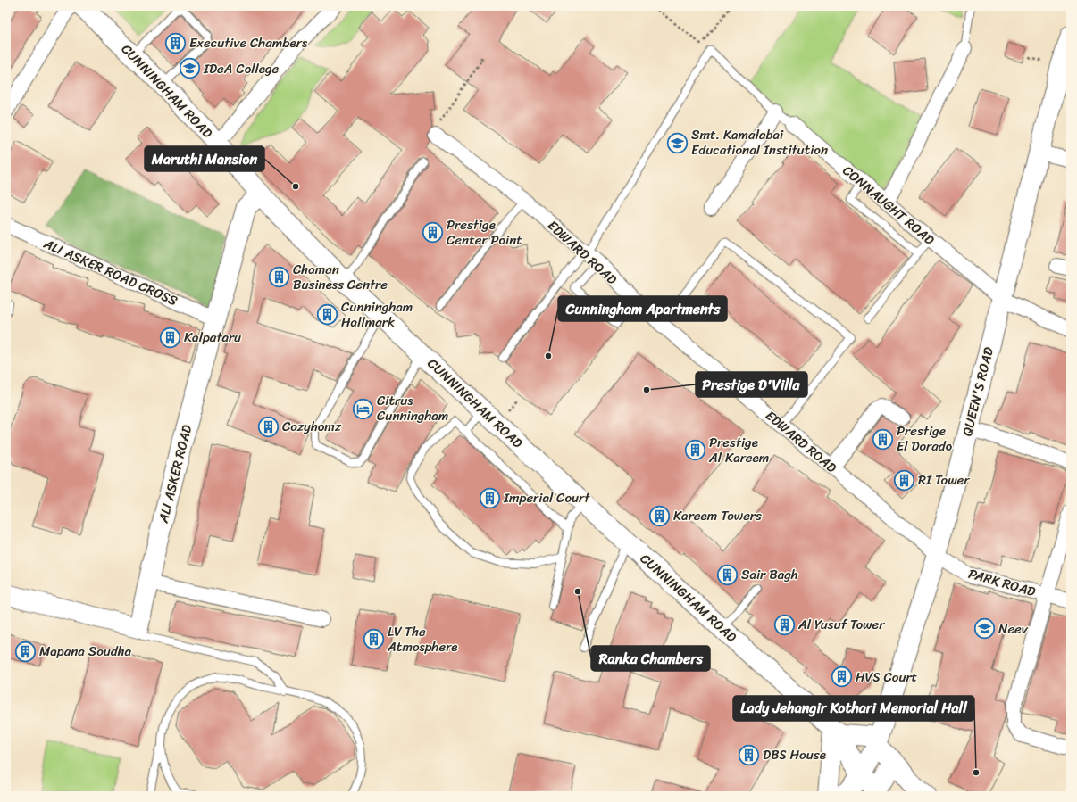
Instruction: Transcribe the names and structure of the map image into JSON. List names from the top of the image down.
{
  "streets": {
    "main road": ["CUNNINGHAM ROAD", "QUEEN'S ROAD", "ALI ASKER ROAD"],
    "street": [
      "CONNAUGHT ROAD",
      "EDWARD ROAD",
      "ALI ASKER ROAD CROSS",
      "PARK ROAD"
    ]
  },
  "crossings": [
    ["CUNNINGHAM ROAD", "QUEEN'S ROAD"],
    ["CUNNINGHAM ROAD", "ALI ASKER ROAD"],
    ["CONNAUGHT ROAD", "QUEEN'S ROAD"],
    ["EDWARD ROAD", "QUEEN'S ROAD"],
    ["EDWARD ROAD", "PARK ROAD"],
    ["ALI ASKER ROAD CROSS", "ALI ASKER ROAD"],
    ["QUEEN'S ROAD", "PARK ROAD"]
  ],
  "places": {
    "building": [
      "Executive Chambers",
      "Prestige Center Point",
      "Chaman Business Centre",
      "Cunningham Hallmark",
      "Kalpataru",
      "Cozyhomz",
      "Prestige El Dorado",
      "Prestige Al Kareem",
      "RI Tower",
      "Imperial Court",
      "Kareem Towers",
      "Sair Bagh",
      "Al Yusuf Tower",
      "LV The Atmosphere",
      "Mapana Soudha",
      "HVS Court",
      "DBS House"
    ],
    "school or university": ["IDeA College", "Smt. Kamalabai Educational Institution", "Neev"],
    "other": [
      "Maruthi Mansion",
      "Cunningham Apartments",
      "Prestige D'Villa",
      "Ranka Chambers",
      "Lady Jehangir Kothari Memorial Hall"
    ],
    "hotel": ["Citrus Cunningham"]
  }
}
